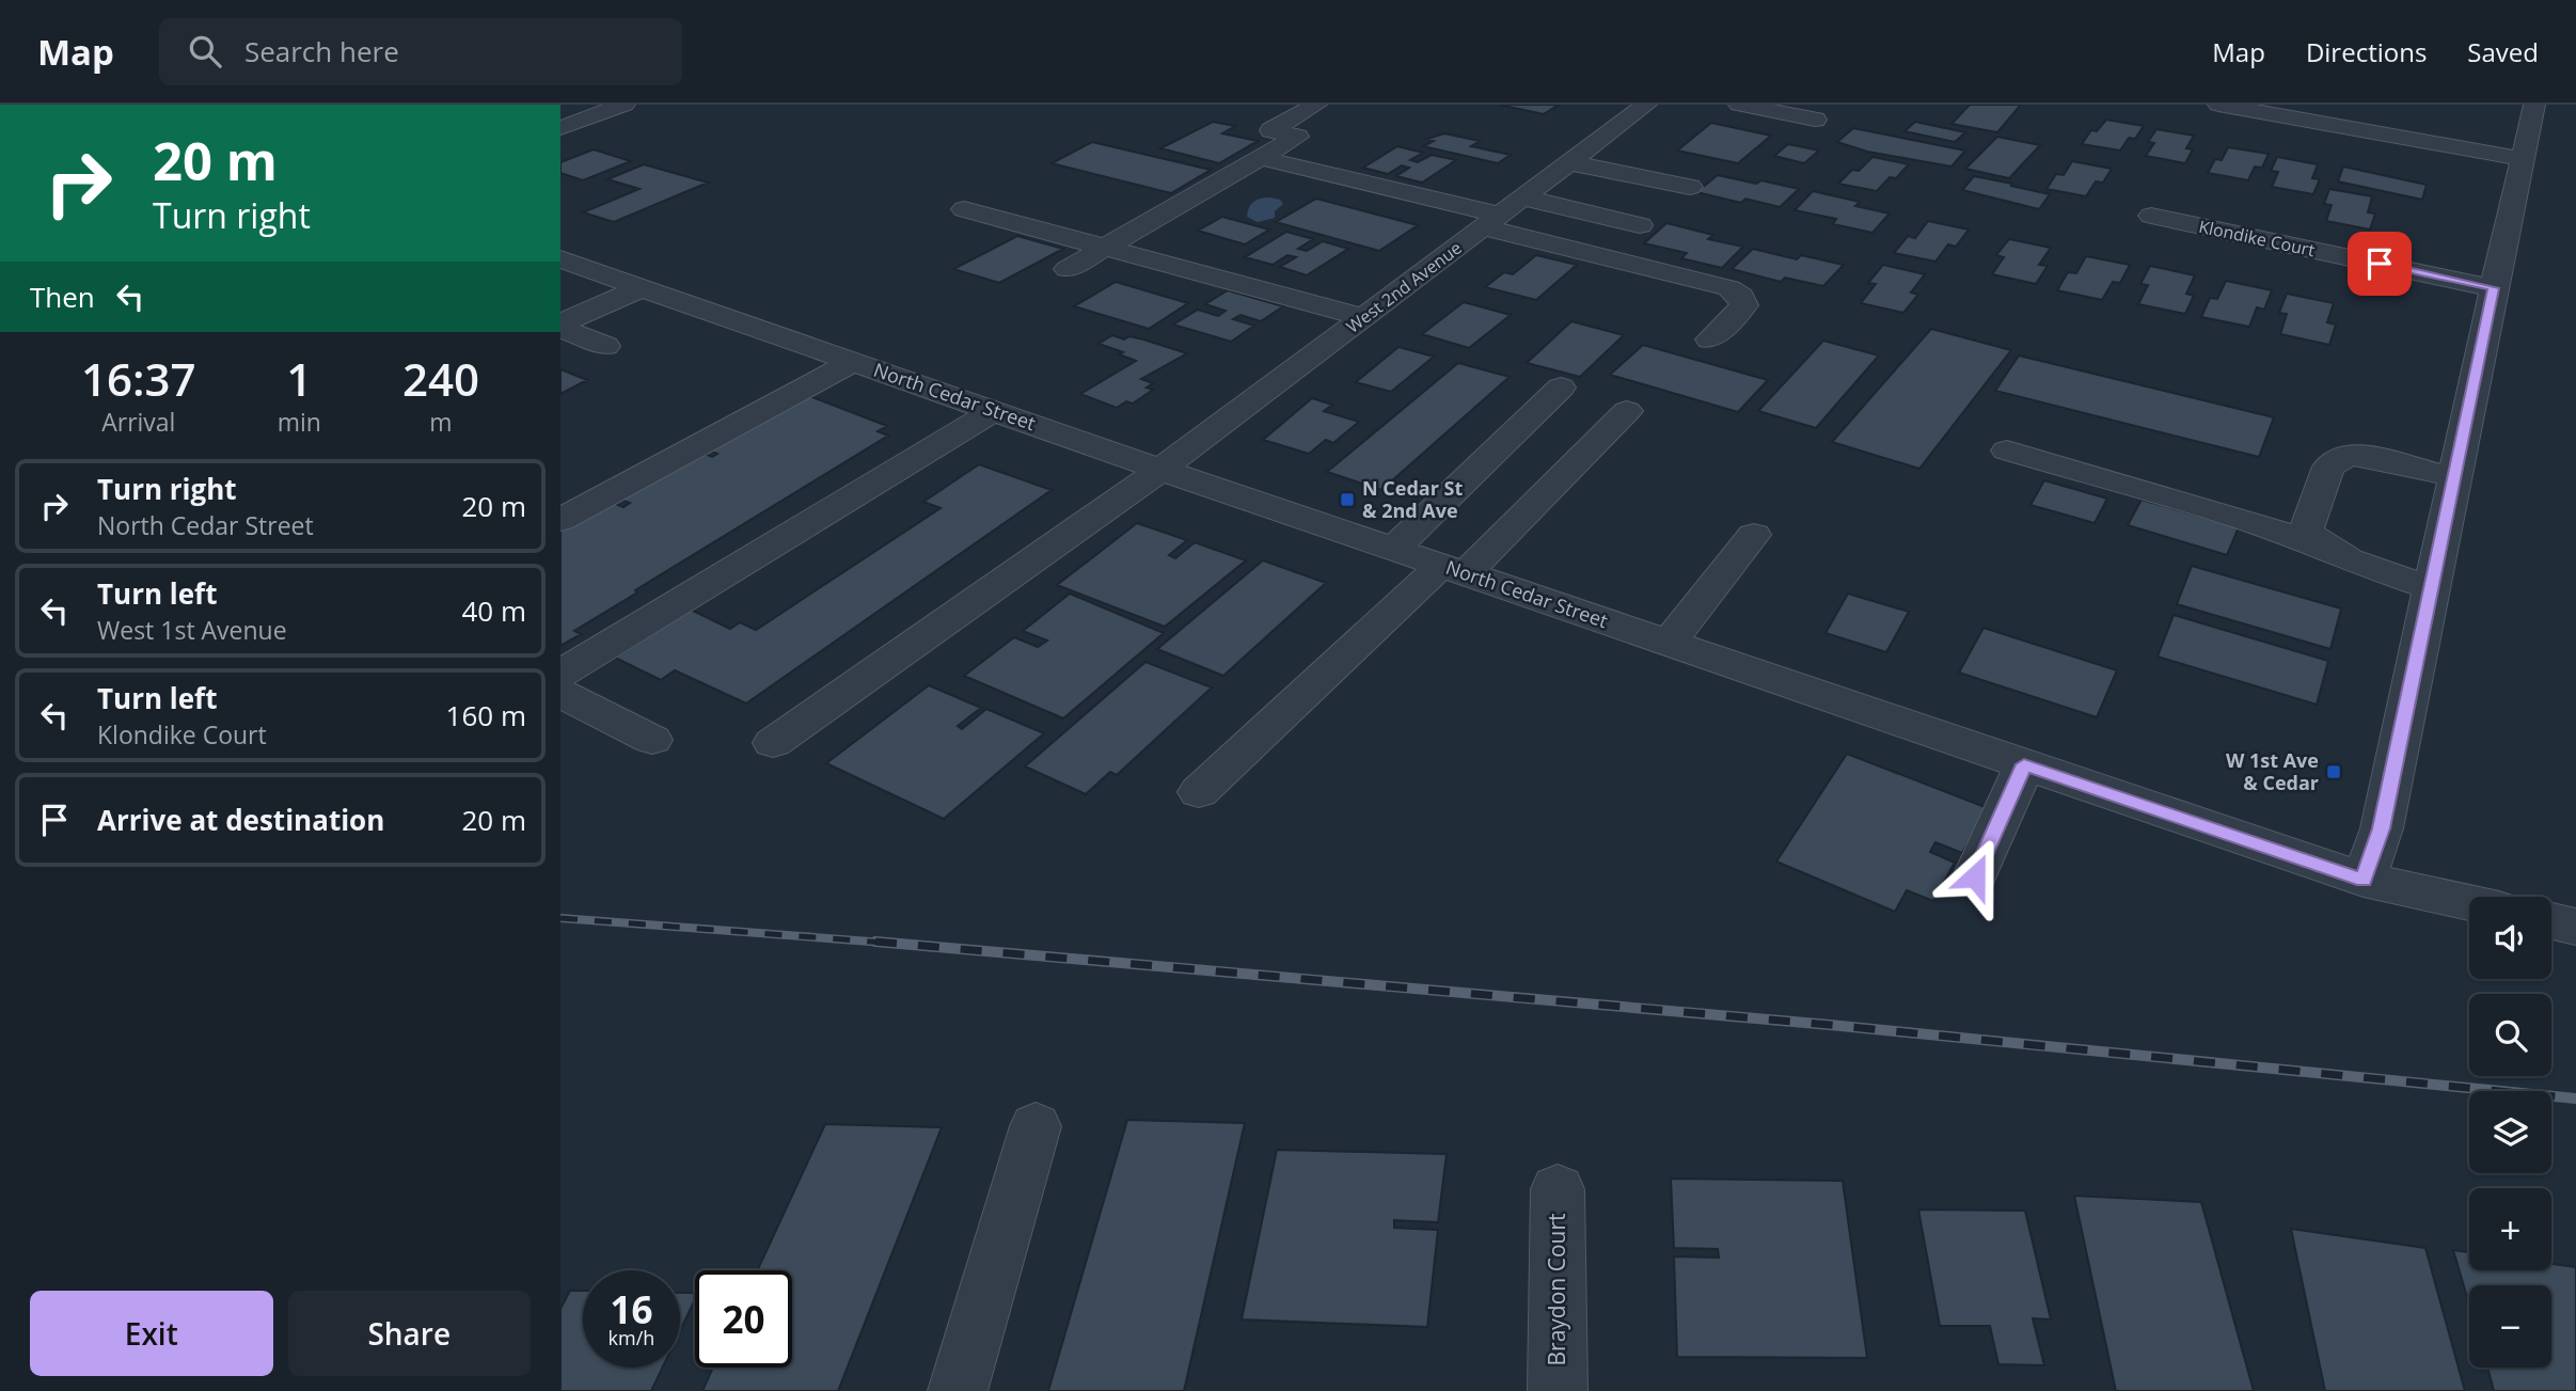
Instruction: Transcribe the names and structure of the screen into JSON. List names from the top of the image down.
{
  "streets": {
    "street": [
      "Klondike Court",
      "West 2nd Avenue",
      "North Cedar Street",
      "Braydon Court"
    ]
  },
  "crossings": [
    ["West 2nd Avenue", "North Cedar Street"]
  ],
  "places": {
    "transit": ["N Cedar St & 2nd Ave", "W 1st Ave & Cedar"]
  },
  "page": {
    "header": "Map",
    "search": "Search here",
    "nav": ["Map", "Directions", "Saved"],
    "turn": ["20 m", "Turn right"],
    "then": "Then",
    "eta": [
      "16:37",
      "Arrival",
      "1",
      "min",
      "240",
      "m"
    ],
    "list": [
      {
        "name": "Turn right",
        "note": "North Cedar Street",
        "value": "20 m"
      },
      {
        "name": "Turn left",
        "note": "West 1st Avenue",
        "value": "40 m"
      },
      {
        "name": "Turn left",
        "note": "Klondike Court",
        "value": "160 m"
      },
      {
        "name": "Arrive at destination",
        "value": "20 m"
      }
    ],
    "map_buttons": ["+", "−"],
    "speed": "16 km/h",
    "limit": "20",
    "buttons": ["Exit", "Share"]
  }
}
